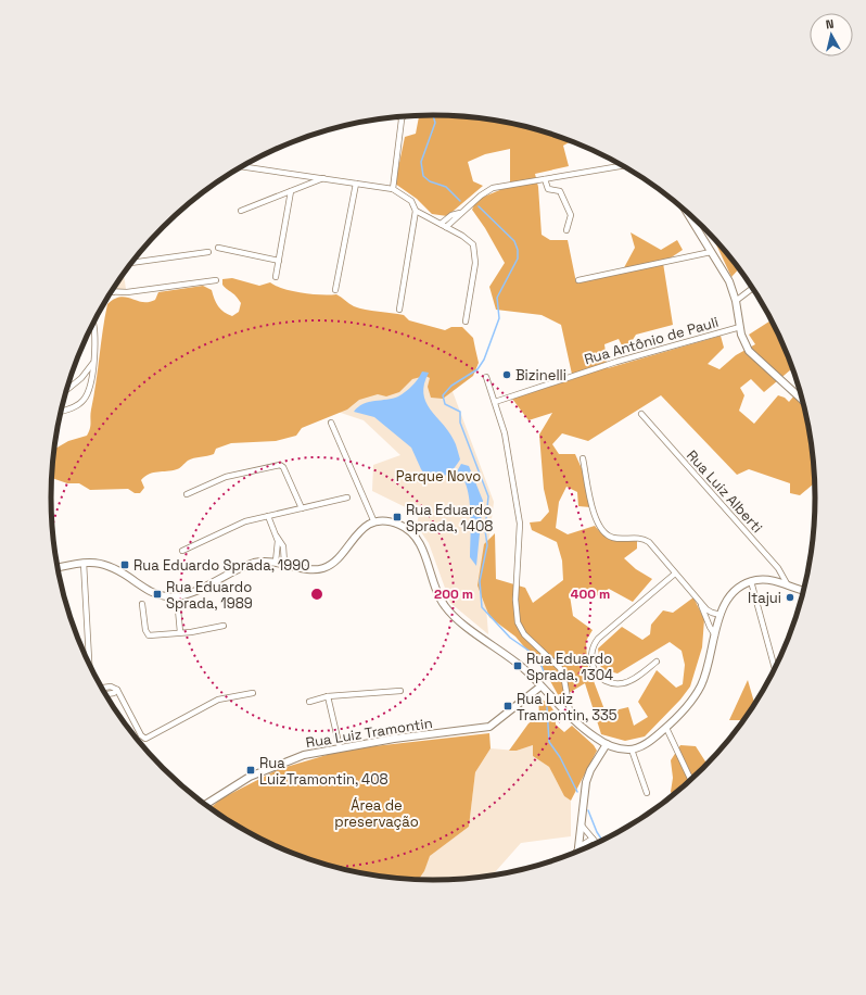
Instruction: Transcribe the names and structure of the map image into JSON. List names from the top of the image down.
{
  "streets": {
    "main road": ["Rua Luiz Tramontin"],
    "street": ["Rua Antônio de Pauli", "Rua Luiz Alberti"]
  },
  "parks": ["Parque Novo", "Área de preservação"],
  "places": {
    "other": ["Bizinelli", "Itajui"],
    "transit": [
      "Rua Eduardo Sprada, 1408",
      "Rua Eduardo Sprada, 1990",
      "Rua Eduardo Sprada, 1989",
      "Rua Eduardo Sprada, 1304",
      "Rua Luiz Tramontin, 335",
      "Rua LuizTramontin, 408"
    ]
  },
  "north": "top",
  "rings": ["200 m", "400 m"]
}
